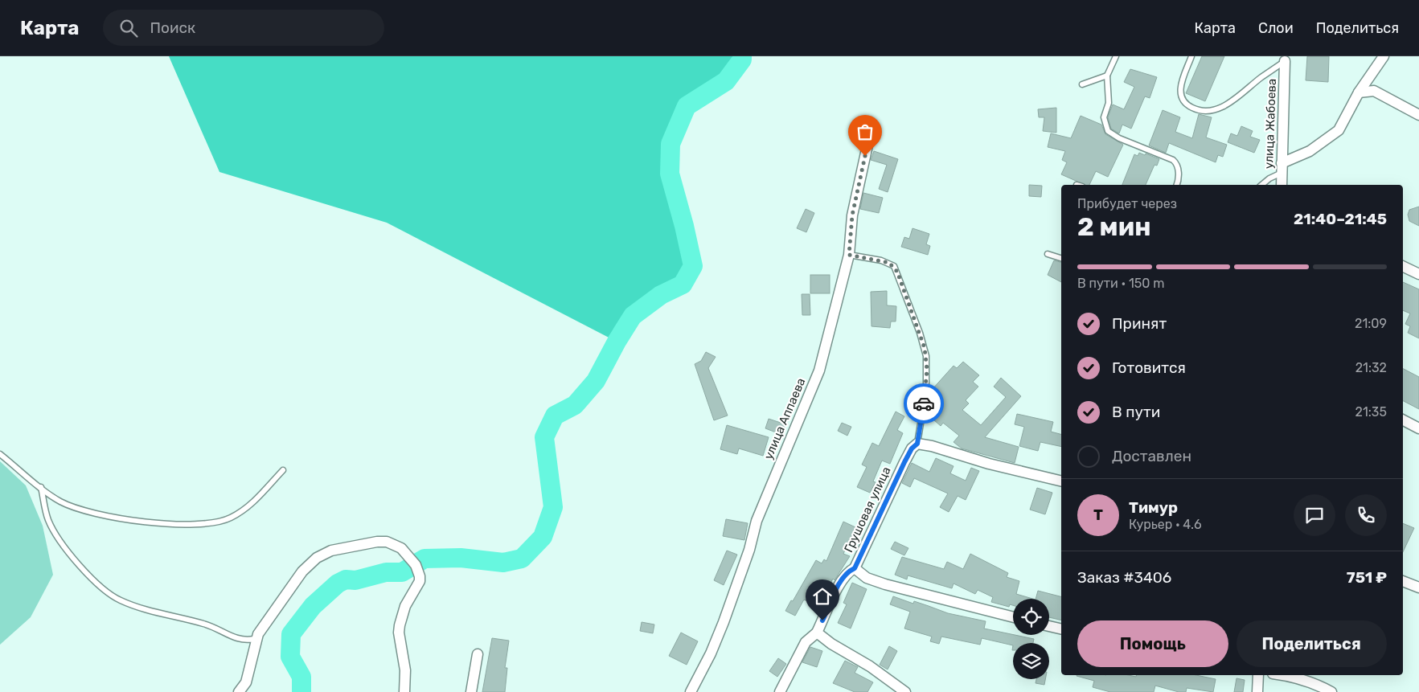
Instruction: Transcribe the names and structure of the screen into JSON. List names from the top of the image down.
{
  "streets": {
    "street": ["улица Жабоева", "улица Аппаева", "Грушовая улица"]
  },
  "page": {
    "header": "Карта",
    "search": "Поиск",
    "nav": ["Карта", "Слои", "Поделиться"],
    "heading": ["2 мин", "Прибудет через", "21:40–21:45"],
    "panel": [
      "Тимур",
      "Курьер · 4.6",
      "Заказ #3406",
      "751 ₽"
    ],
    "bar": "В пути · 150 m",
    "list": [
      ["Принят", "21:09"],
      ["Готовится", "21:32"],
      ["В пути", "21:35"],
      "Доставлен"
    ],
    "round": "Т",
    "buttons": ["Помощь", "Поделиться"]
  }
}
